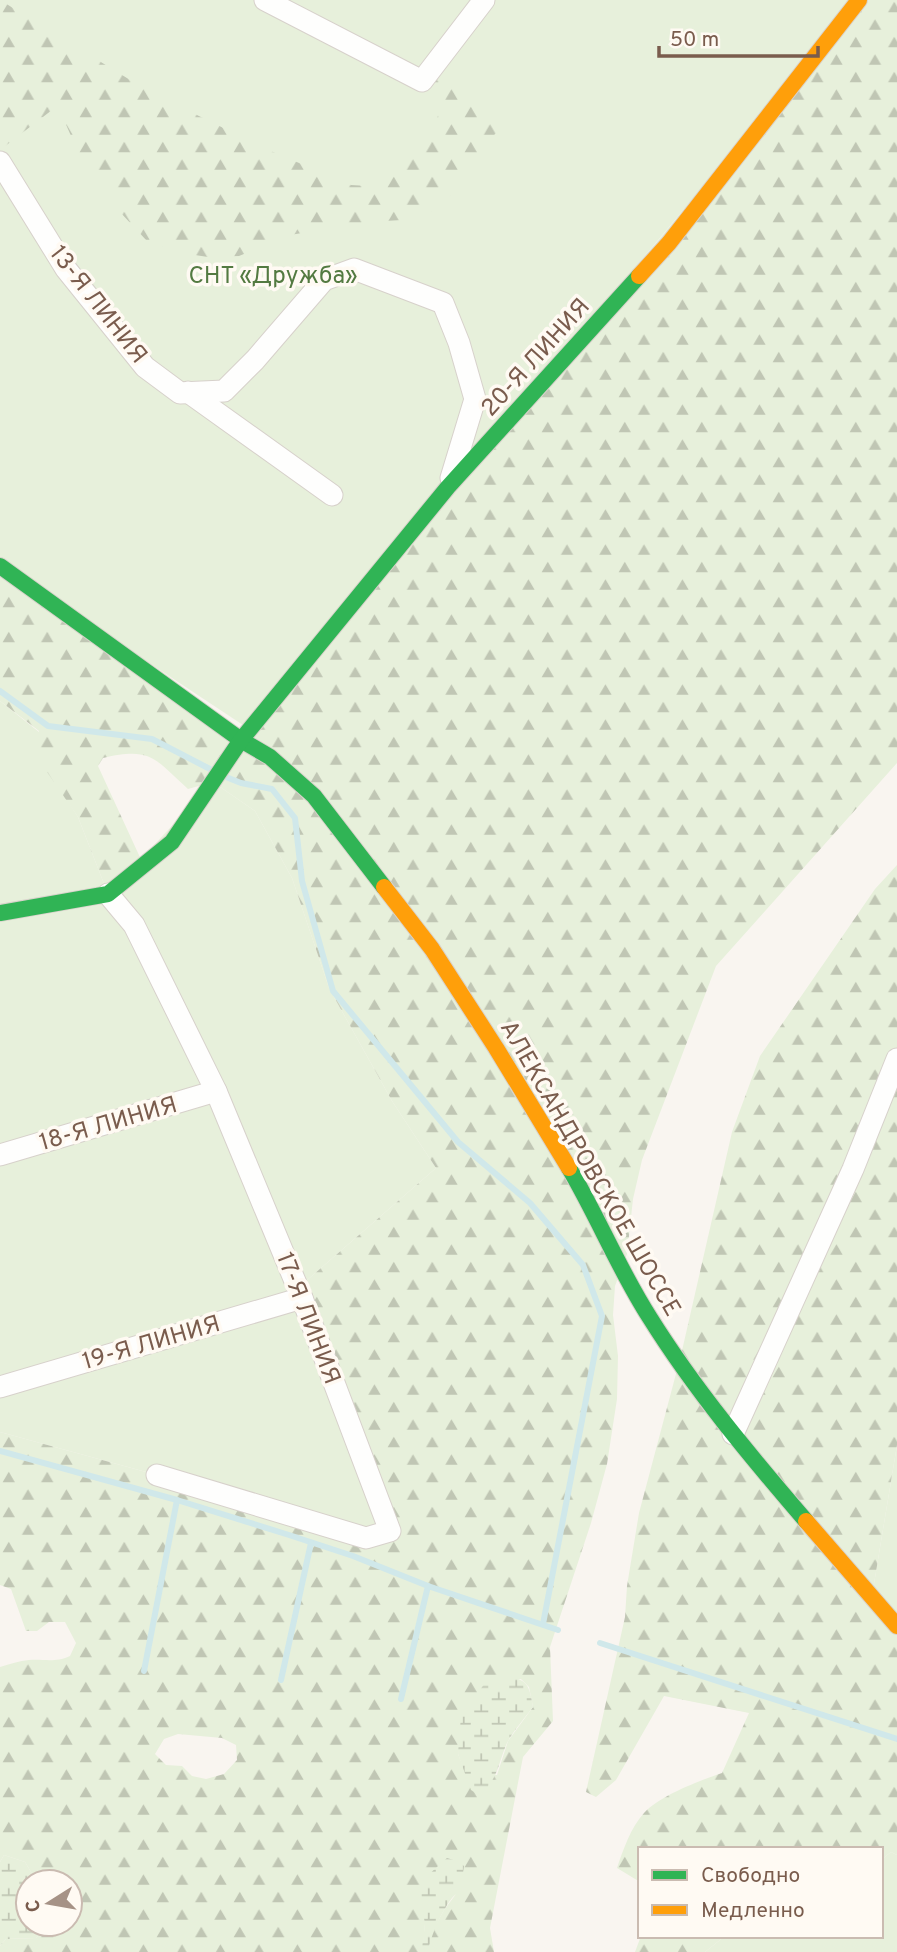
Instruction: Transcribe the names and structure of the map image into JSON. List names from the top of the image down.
{
  "streets": {
    "street": [
      "13-Я ЛИНИЯ",
      "20-Я ЛИНИЯ",
      "18-Я ЛИНИЯ",
      "АЛЕКСАНДРОВСКОЕ ШОССЕ",
      "17-Я ЛИНИЯ",
      "19-Я ЛИНИЯ"
    ]
  },
  "crossings": [
    ["20-Я ЛИНИЯ", "АЛЕКСАНДРОВСКОЕ ШОССЕ"],
    ["20-Я ЛИНИЯ", "17-Я ЛИНИЯ"],
    ["18-Я ЛИНИЯ", "17-Я ЛИНИЯ"],
    ["17-Я ЛИНИЯ", "19-Я ЛИНИЯ"]
  ],
  "parks": ["СНТ «Дружба»"],
  "legend": ["Свободно", "Медленно"],
  "scale_bar": "50 m",
  "north": "left"
}
